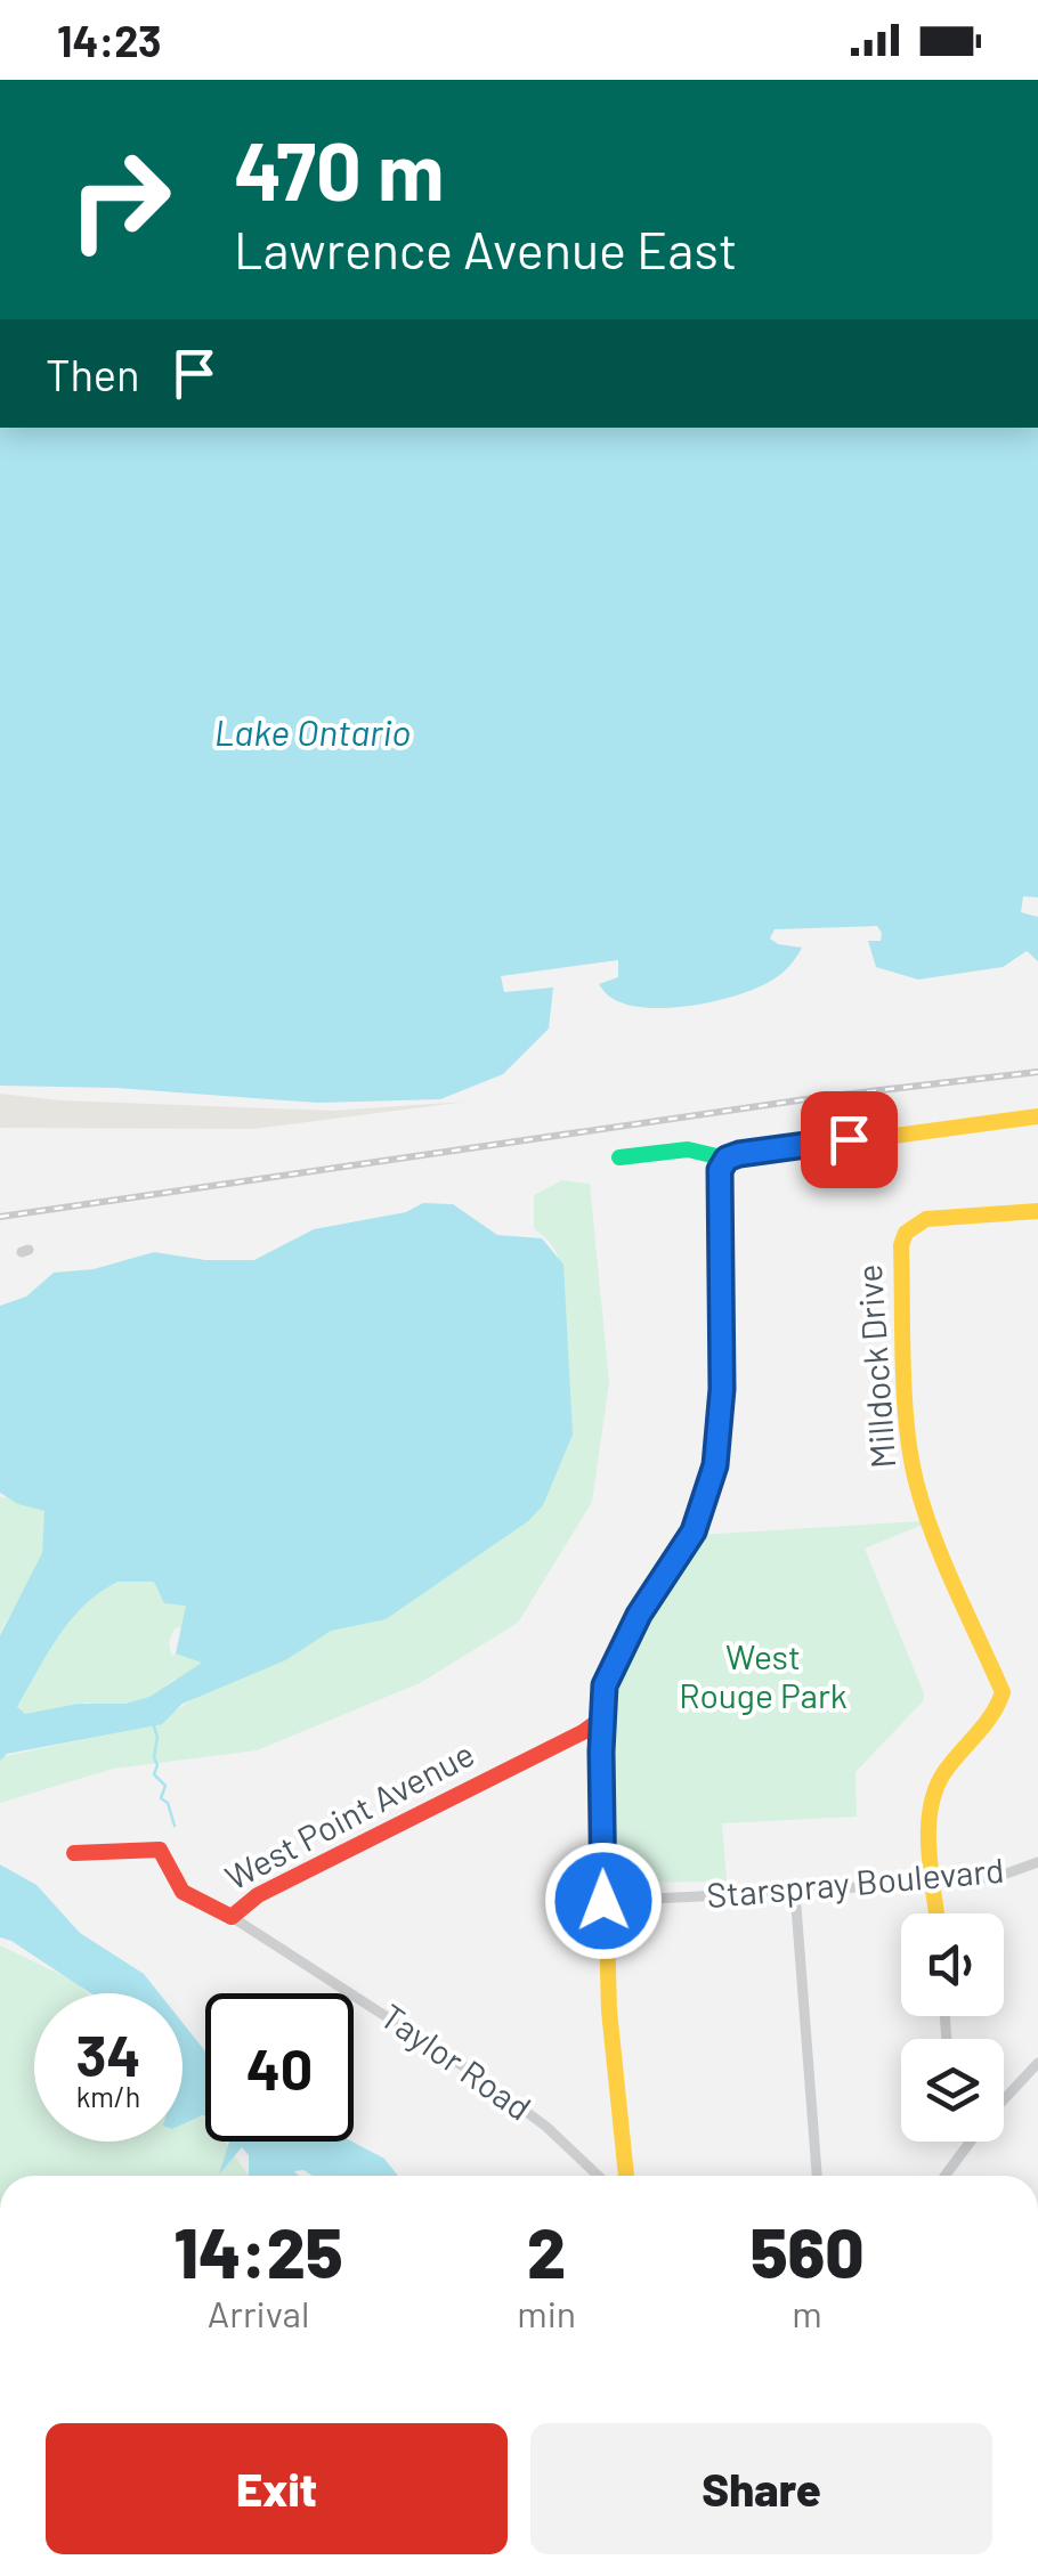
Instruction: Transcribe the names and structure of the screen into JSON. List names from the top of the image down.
{
  "streets": {
    "street": [
      "Milldock Drive",
      "West Point Avenue",
      "Starspray Boulevard",
      "Taylor Road"
    ]
  },
  "crossings": [
    ["Milldock Drive", "Starspray Boulevard"],
    ["West Point Avenue", "Taylor Road"]
  ],
  "water": ["Lake Ontario"],
  "parks": ["West Rouge Park"],
  "page": {
    "status": "14:23",
    "turn": ["470 m", "Lawrence Avenue East"],
    "then": "Then",
    "speed": "34 km/h",
    "limit": "40",
    "eta": [
      "14:25",
      "Arrival",
      "2",
      "min",
      "560",
      "m"
    ],
    "buttons": ["Exit", "Share"]
  }
}
